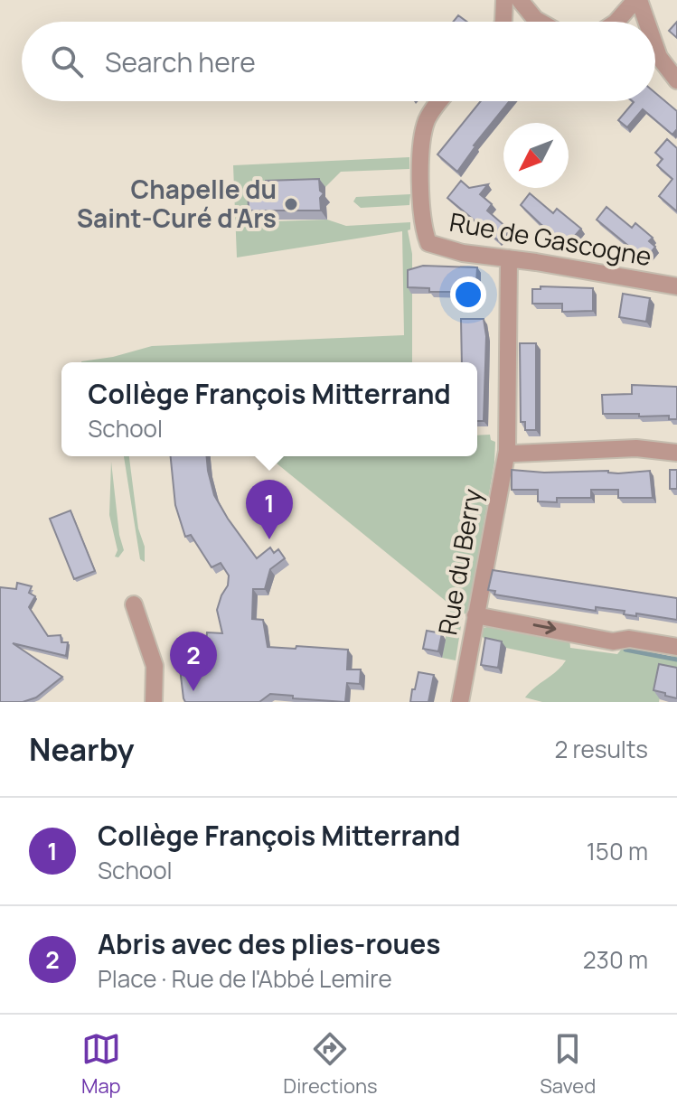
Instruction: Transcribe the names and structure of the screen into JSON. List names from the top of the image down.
{
  "streets": {
    "street": ["Rue de Gascogne", "Rue du Berry"]
  },
  "crossings": [
    ["Rue de Gascogne", "Rue du Berry"]
  ],
  "places": ["Chapelle du Saint-Curé d'Ars"],
  "north": "bottom left",
  "page": {
    "search": "Search here",
    "popup": ["Collège François Mitterrand", "School"],
    "pins": ["1", "2"],
    "heading": ["Nearby", "2 results"],
    "list": [
      {
        "mark": "1",
        "name": "Collège François Mitterrand",
        "note": "School",
        "value": "150 m"
      },
      {
        "mark": "2",
        "name": "Abris avec des plies-roues",
        "note": "Place · Rue de l'Abbé Lemire",
        "value": "230 m"
      }
    ],
    "nav": ["Map", "Directions", "Saved"]
  }
}
